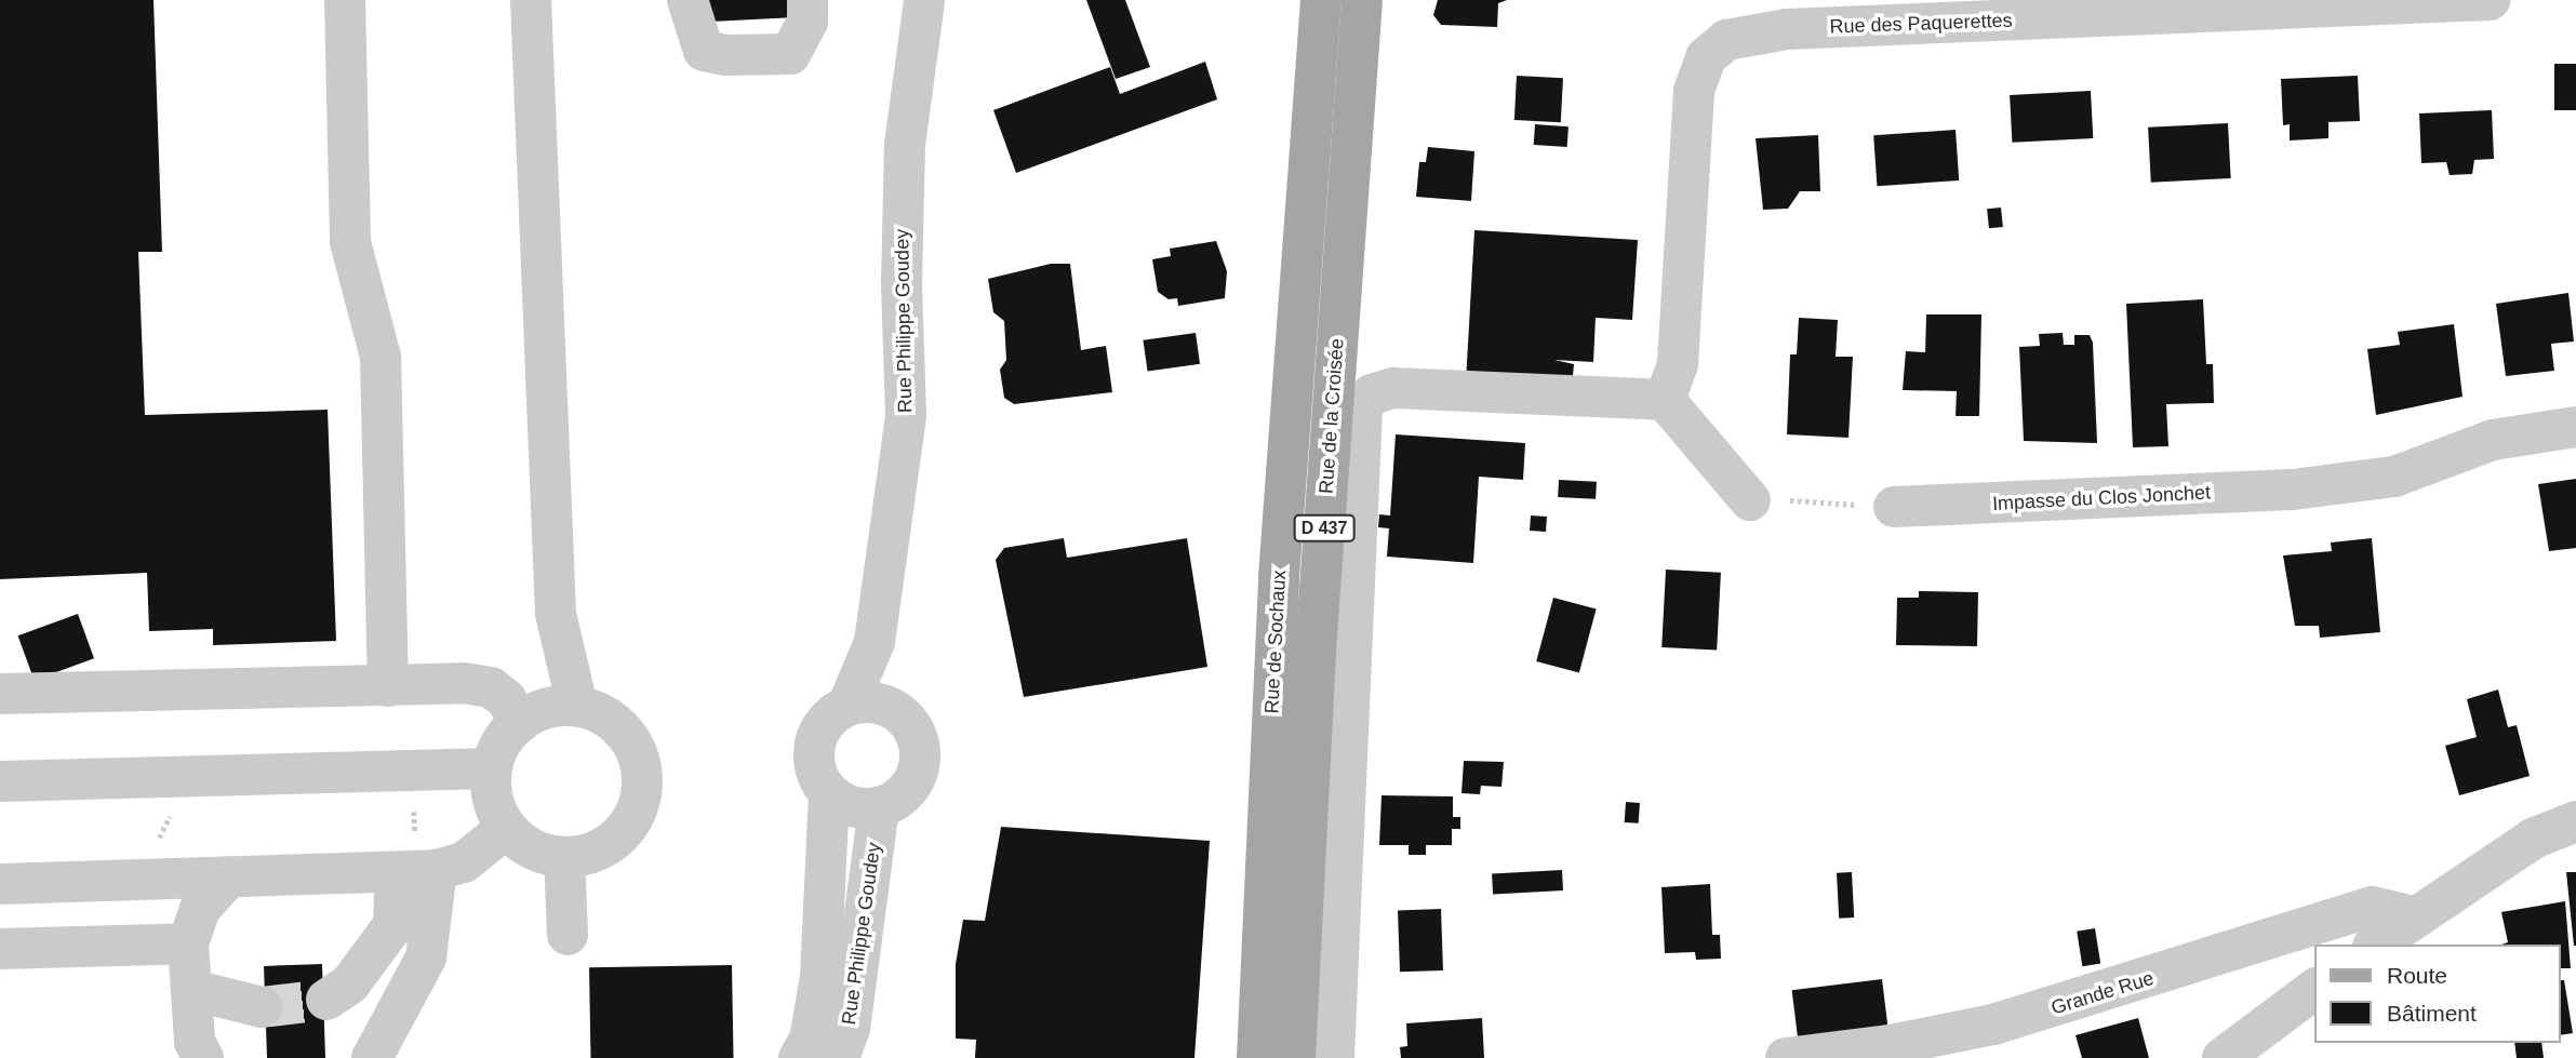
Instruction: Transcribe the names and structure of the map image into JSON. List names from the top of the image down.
{
  "streets": {
    "main road": ["Rue de la Croisée", "D 437", "Rue de Sochaux"],
    "street": [
      "Rue des Paquerettes",
      "Rue Philippe Goudey",
      "Impasse du Clos Jonchet",
      "Grande Rue"
    ]
  },
  "legend": ["Route", "Bâtiment"]
}
